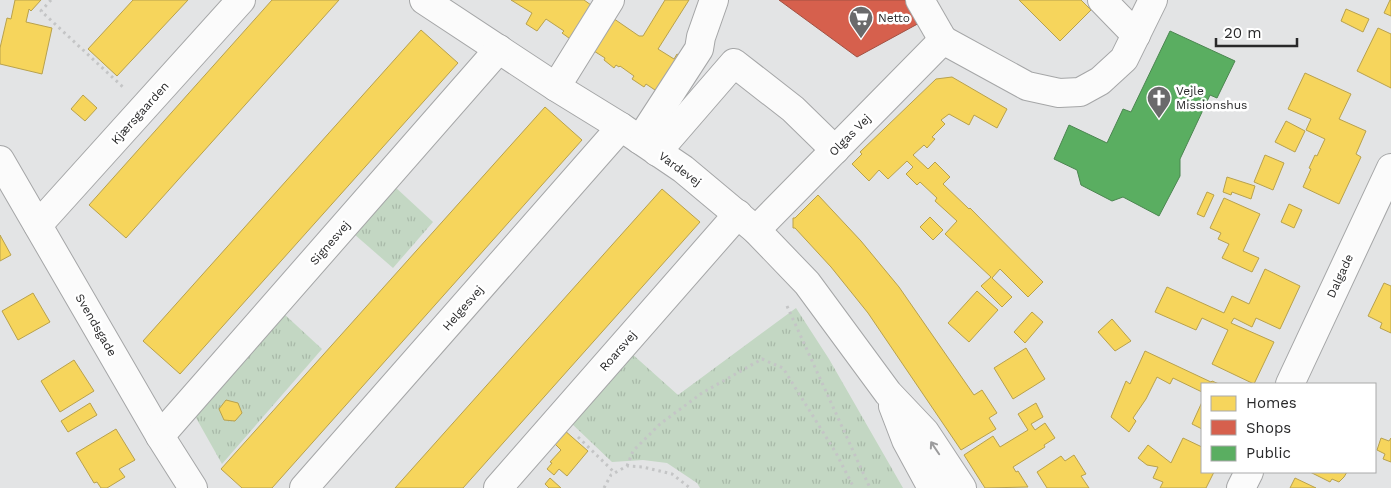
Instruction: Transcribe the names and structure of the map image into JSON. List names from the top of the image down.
{
  "streets": {
    "street": [
      "Kjærsgaarden",
      "Olgas Vej",
      "Vardevej",
      "Signesvej",
      "Dalgade",
      "Helgesvej",
      "Svendsgade",
      "Roarsvej"
    ]
  },
  "crossings": [
    ["Kjærsgaarden", "Svendsgade"],
    ["Olgas Vej", "Vardevej"],
    ["Olgas Vej", "Roarsvej"],
    ["Vardevej", "Signesvej"],
    ["Vardevej", "Helgesvej"],
    ["Vardevej", "Roarsvej"],
    ["Signesvej", "Svendsgade"]
  ],
  "places": {
    "supermarket": ["Netto"],
    "church": ["Vejle Missionshus"]
  },
  "legend": ["Homes", "Shops", "Public"],
  "scale_bar": "20 m"
}
